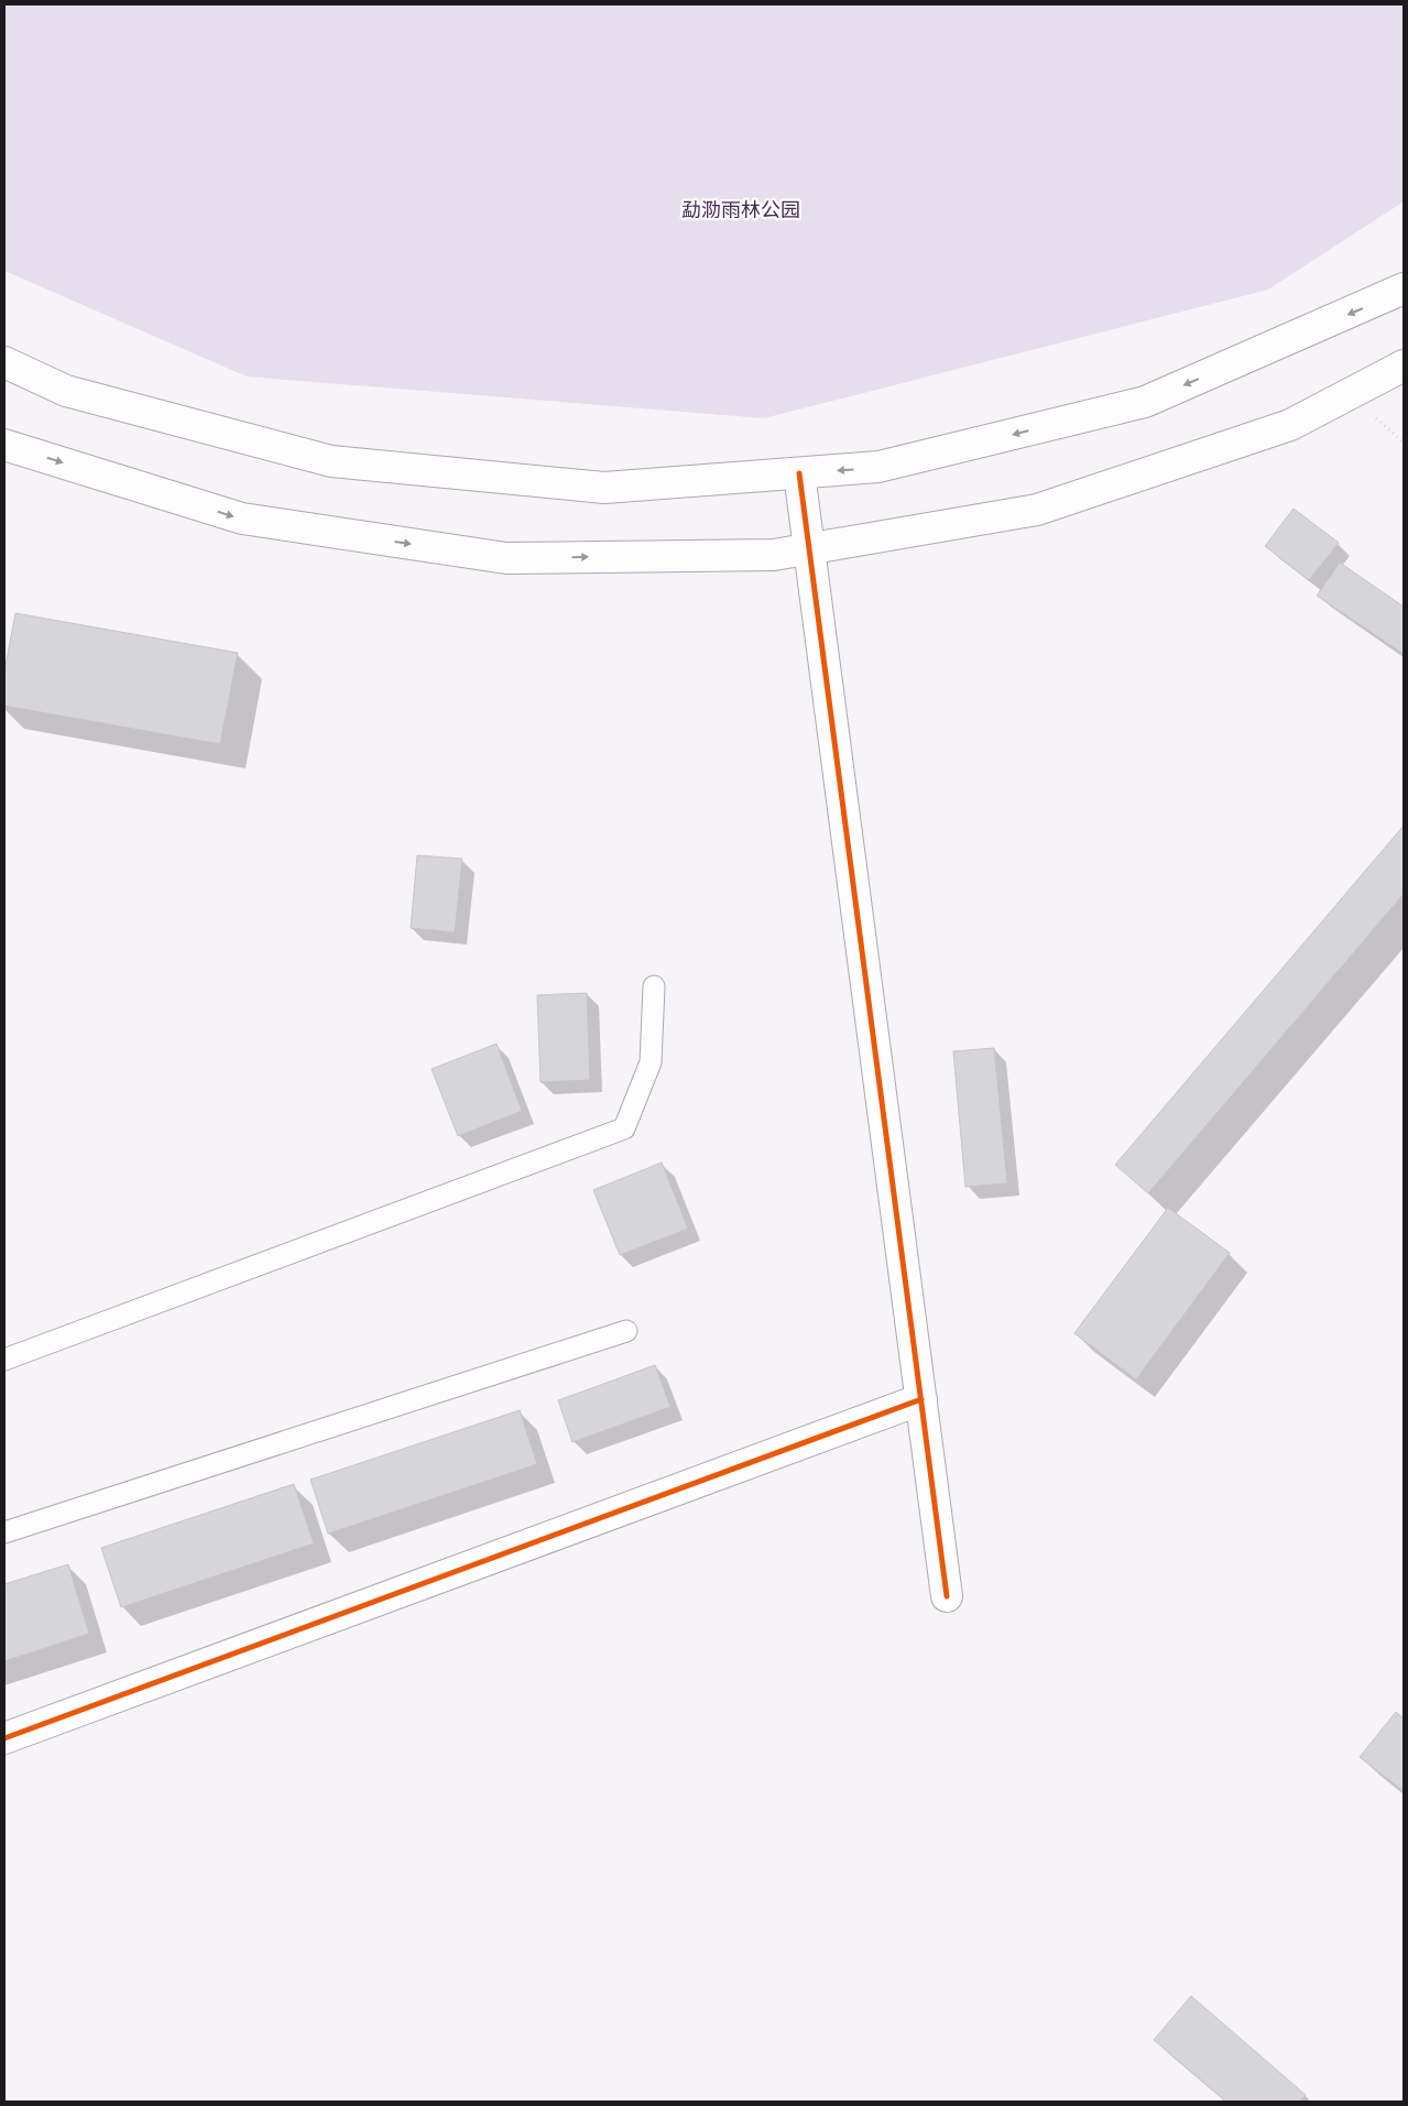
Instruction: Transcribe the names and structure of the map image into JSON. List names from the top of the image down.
{
  "parks": ["勐泐雨林公园"]
}
